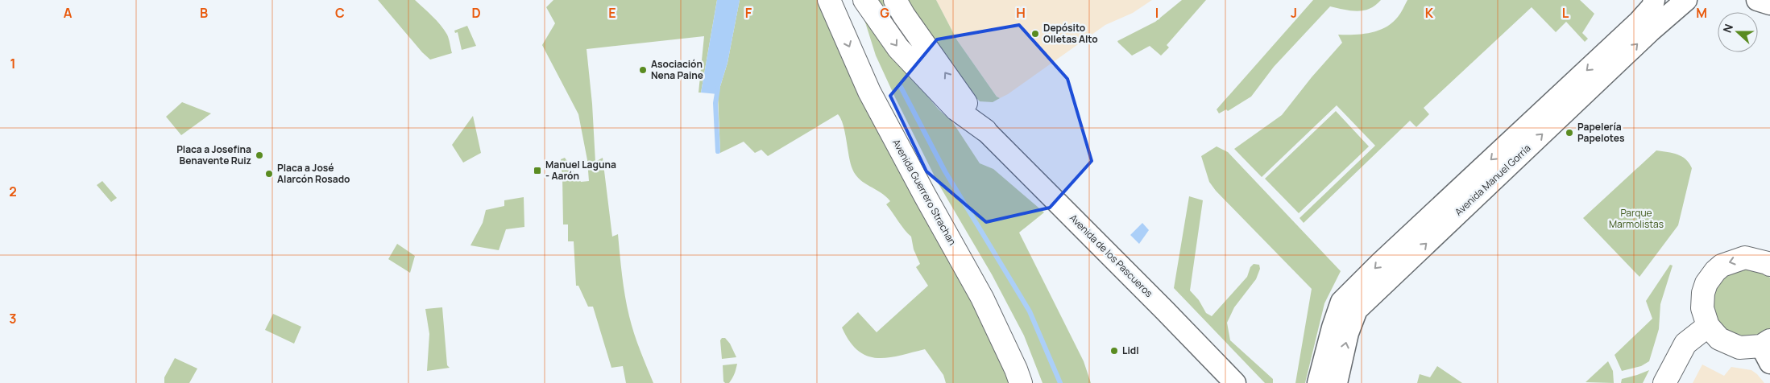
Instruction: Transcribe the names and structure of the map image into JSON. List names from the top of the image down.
{
  "streets": {
    "main road": ["Avenida Manuel Gorría", "Avenida Guerrero Strachan", "Avenida de los Pascueros"]
  },
  "parks": ["Parque Marmolistas"],
  "places": {
    "other": [
      "Depósito Olletas Alto",
      "Asociación Nena Paine",
      "Papelería Papelotes",
      "Placa a Josefina Benavente Ruiz",
      "Placa a José Alarcón Rosado",
      "Lidl"
    ],
    "transit": ["Manuel Laguna - Aarón"]
  },
  "north": "left",
  "grid": {
    "columns": [
      "A",
      "B",
      "C",
      "D",
      "E",
      "F",
      "G",
      "H",
      "I",
      "J",
      "K",
      "L",
      "M"
    ],
    "rows": ["1", "2", "3"]
  }
}
